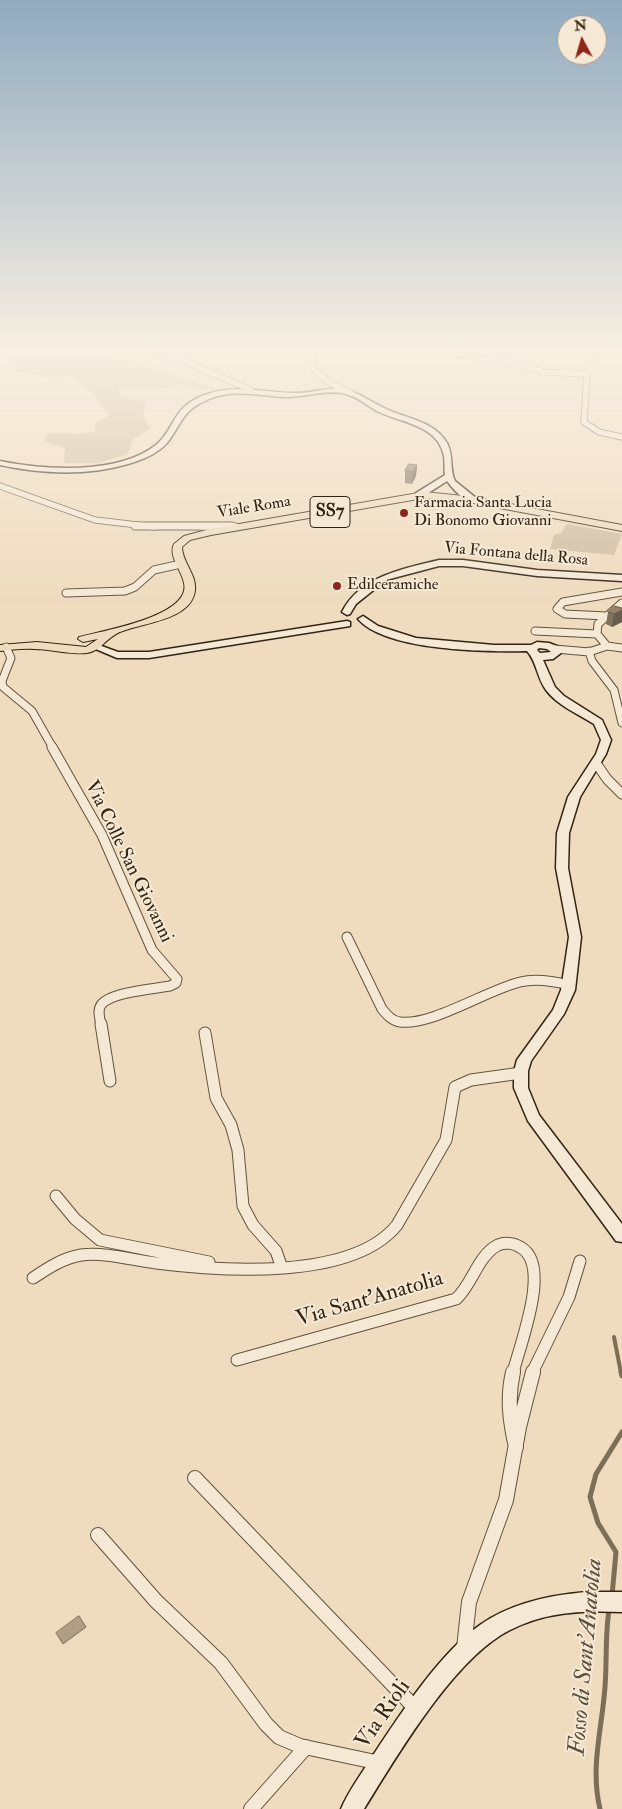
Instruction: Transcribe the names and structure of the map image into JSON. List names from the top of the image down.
{
  "streets": {
    "main road": [
      "Viale Roma",
      "SS7",
      "Via Fontana della Rosa",
      "Via Rioli"
    ],
    "street": ["Via Colle San Giovanni", "Via Sant'Anatolia"]
  },
  "crossings": [
    ["Viale Roma", "Via Colle San Giovanni"],
    ["Via Sant'Anatolia", "Via Rioli"]
  ],
  "water": ["Fosso di Sant'Anatolia"],
  "places": ["Farmacia Santa Lucia Di Bonomo Giovanni", "Edilceramiche"],
  "north": "top"
}
